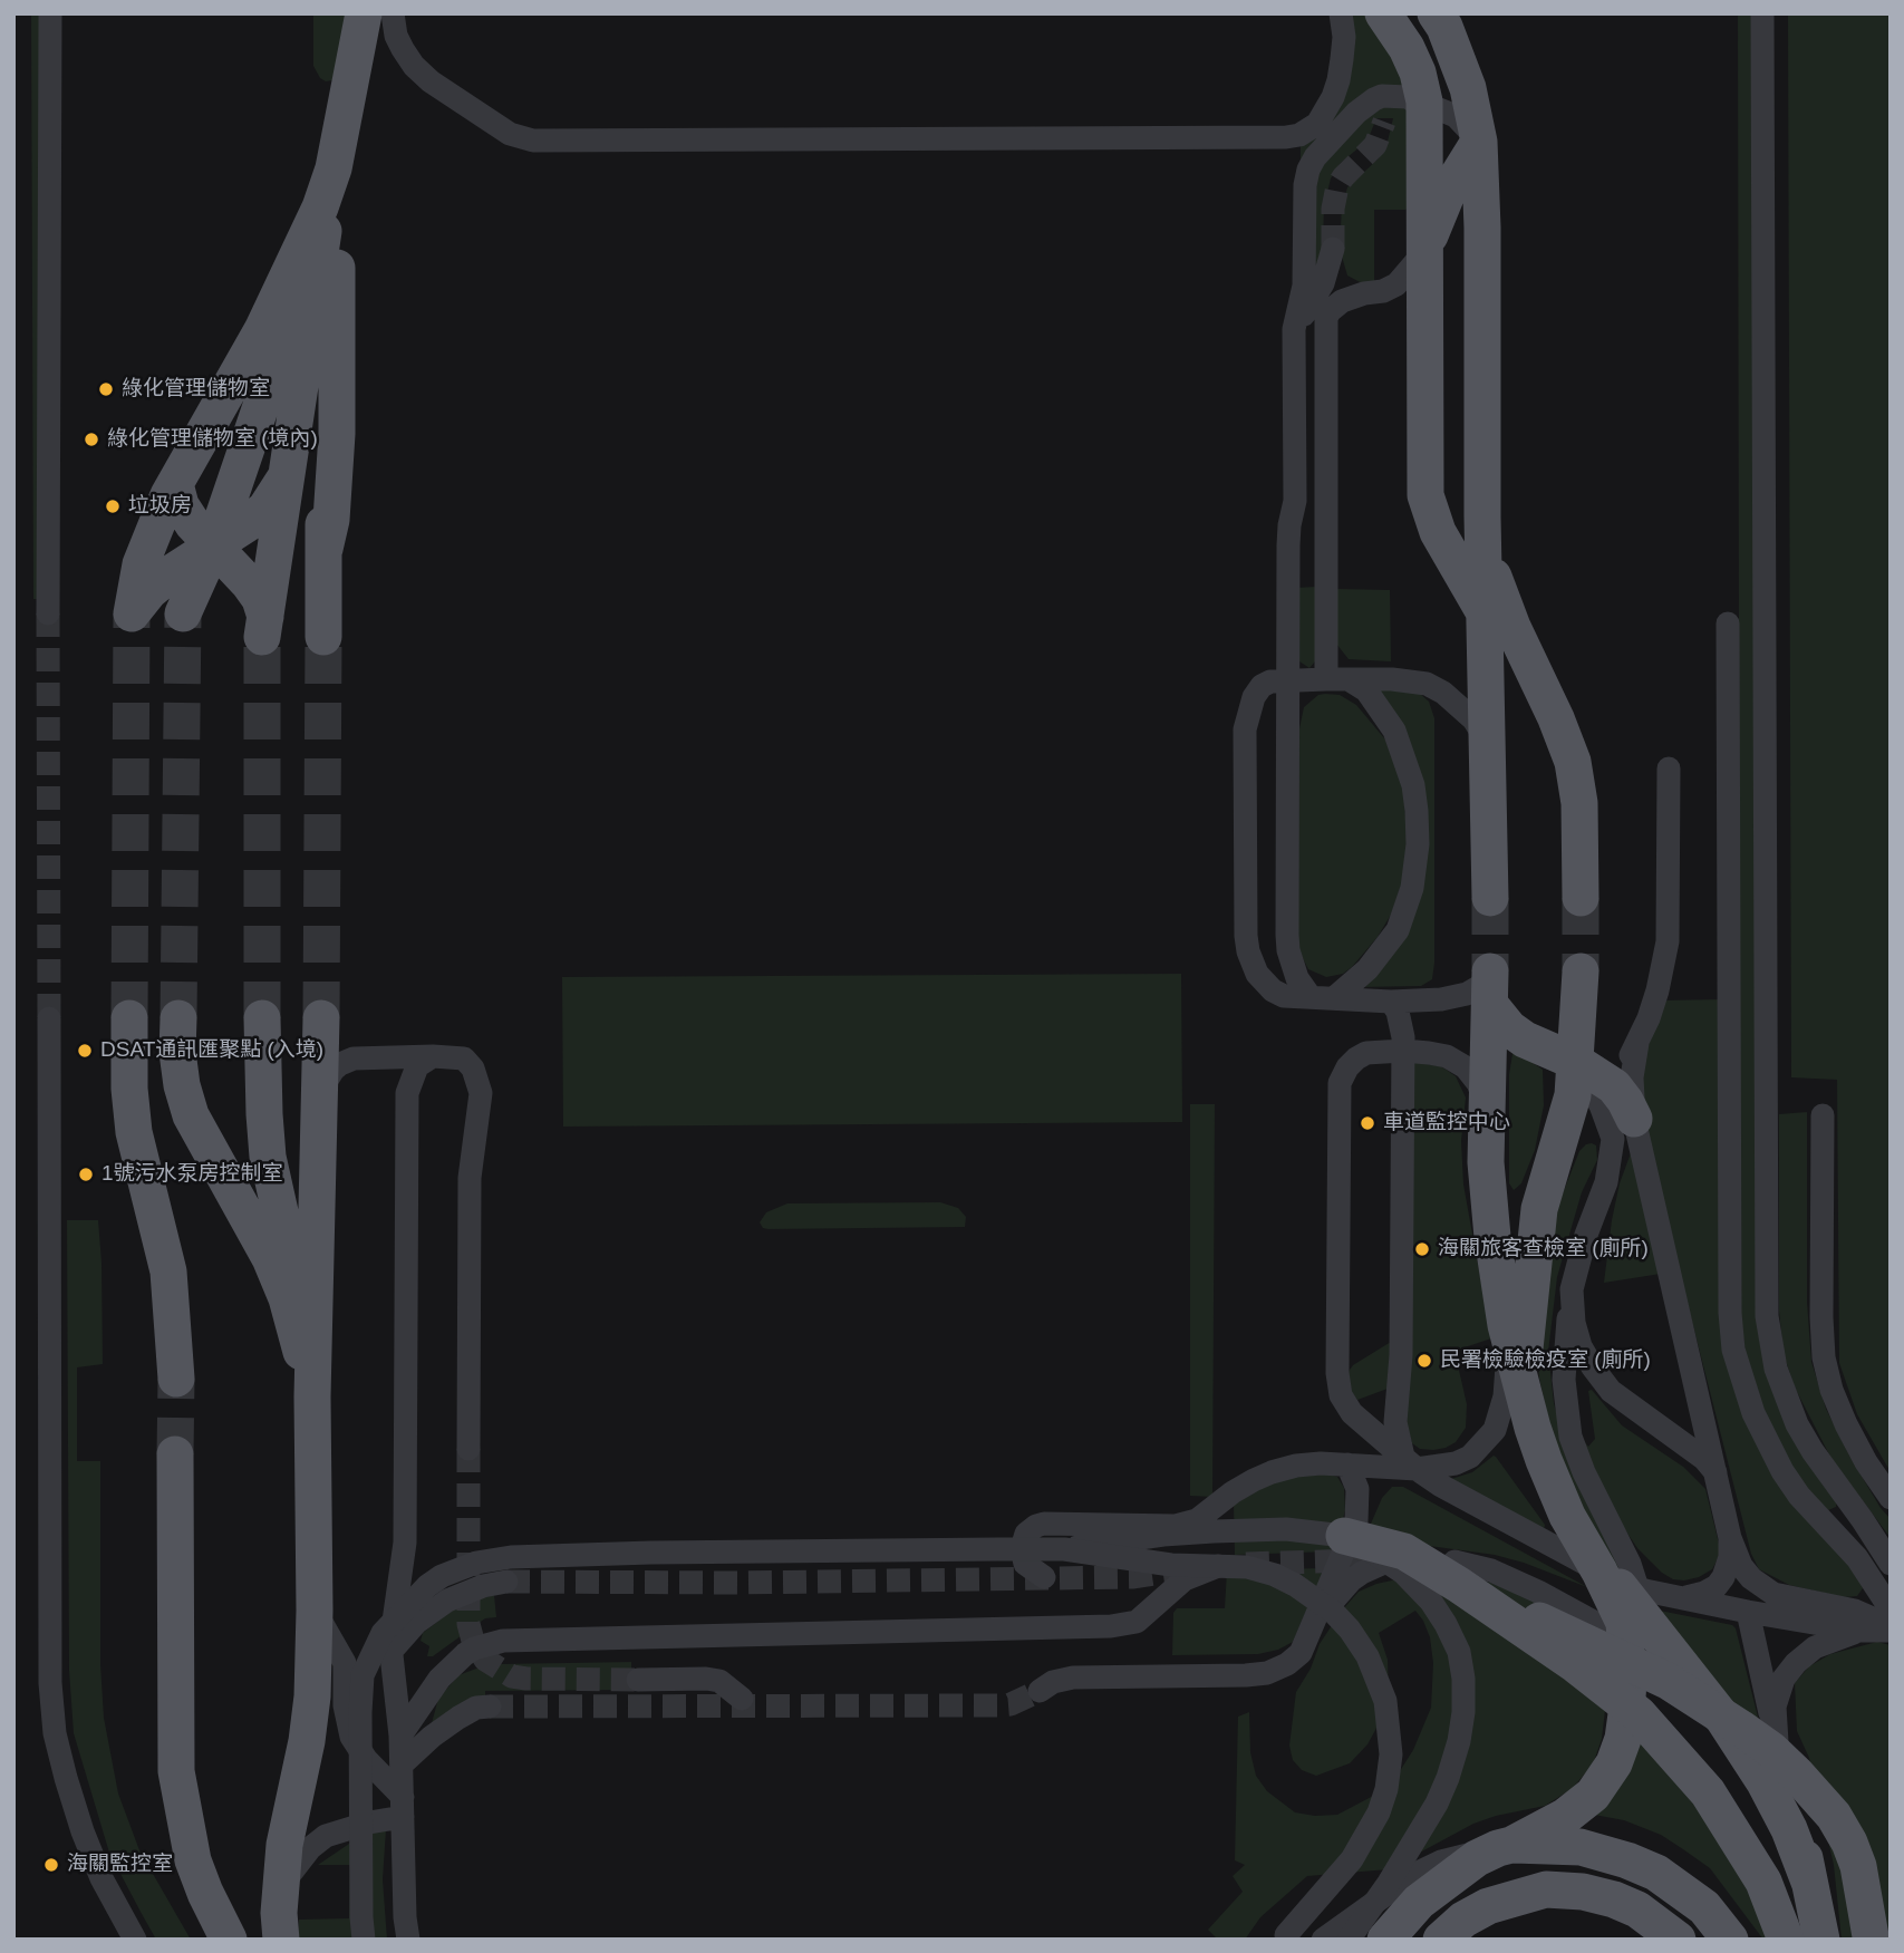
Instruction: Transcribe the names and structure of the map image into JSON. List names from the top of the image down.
{
  "places": [
    "綠化管理儲物室",
    "綠化管理儲物室 (境內)",
    "垃圾房",
    "DSAT通訊匯聚點 (入境)",
    "車道監控中心",
    "1號污水泵房控制室",
    "海關旅客查檢室 (廁所)",
    "民署檢驗檢疫室 (廁所)",
    "海關監控室"
  ]
}
